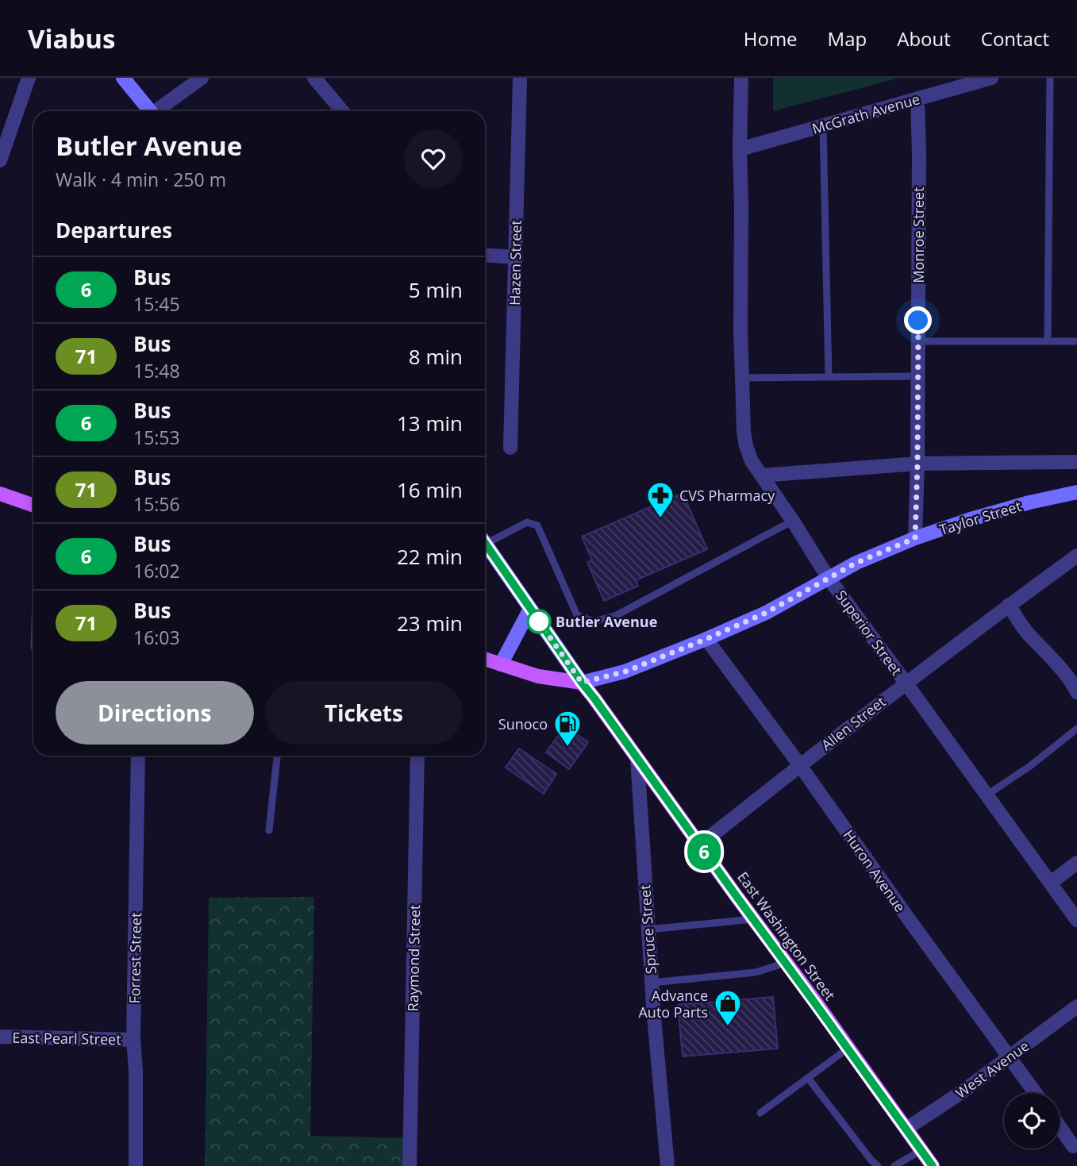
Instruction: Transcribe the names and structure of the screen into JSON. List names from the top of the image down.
{
  "streets": {
    "main road": ["Taylor Street", "East Washington Street"],
    "street": [
      "McGrath Avenue",
      "Monroe Street",
      "Hazen Street",
      "Superior Street",
      "Allen Street",
      "Huron Avenue",
      "Spruce Street",
      "Forrest Street",
      "Raymond Street",
      "East Pearl Street",
      "West Avenue"
    ]
  },
  "crossings": [
    ["McGrath Avenue", "Monroe Street"],
    ["McGrath Avenue", "Superior Street"],
    ["Monroe Street", "Taylor Street"],
    ["Taylor Street", "Superior Street"],
    ["Taylor Street", "Huron Avenue"],
    ["Taylor Street", "East Washington Street"],
    ["Superior Street", "Allen Street"],
    ["Allen Street", "Huron Avenue"],
    ["Allen Street", "East Washington Street"],
    ["Huron Avenue", "West Avenue"],
    ["Spruce Street", "East Washington Street"],
    ["East Washington Street", "West Avenue"],
    ["Forrest Street", "East Pearl Street"]
  ],
  "places": {
    "pharmacy": ["CVS Pharmacy"],
    "other": ["Butler Avenue"],
    "fuel station": ["Sunoco"],
    "shop": ["Advance Auto Parts"]
  },
  "lines": ["bus line 6"],
  "page": {
    "header": "Viabus",
    "nav": [
      "Home",
      "Map",
      "About",
      "Contact"
    ],
    "on_map": "6",
    "heading": [
      ["Butler Avenue", "Walk · 4 min · 250 m"],
      "Departures"
    ],
    "list": [
      {
        "mark": "6",
        "name": "Bus",
        "note": "15:45",
        "value": "5 min"
      },
      {
        "mark": "71",
        "name": "Bus",
        "note": "15:48",
        "value": "8 min"
      },
      {
        "mark": "6",
        "name": "Bus",
        "note": "15:53",
        "value": "13 min"
      },
      {
        "mark": "71",
        "name": "Bus",
        "note": "15:56",
        "value": "16 min"
      },
      {
        "mark": "6",
        "name": "Bus",
        "note": "16:02",
        "value": "22 min"
      },
      {
        "mark": "71",
        "name": "Bus",
        "note": "16:03",
        "value": "23 min"
      }
    ],
    "buttons": ["Directions", "Tickets"]
  }
}
